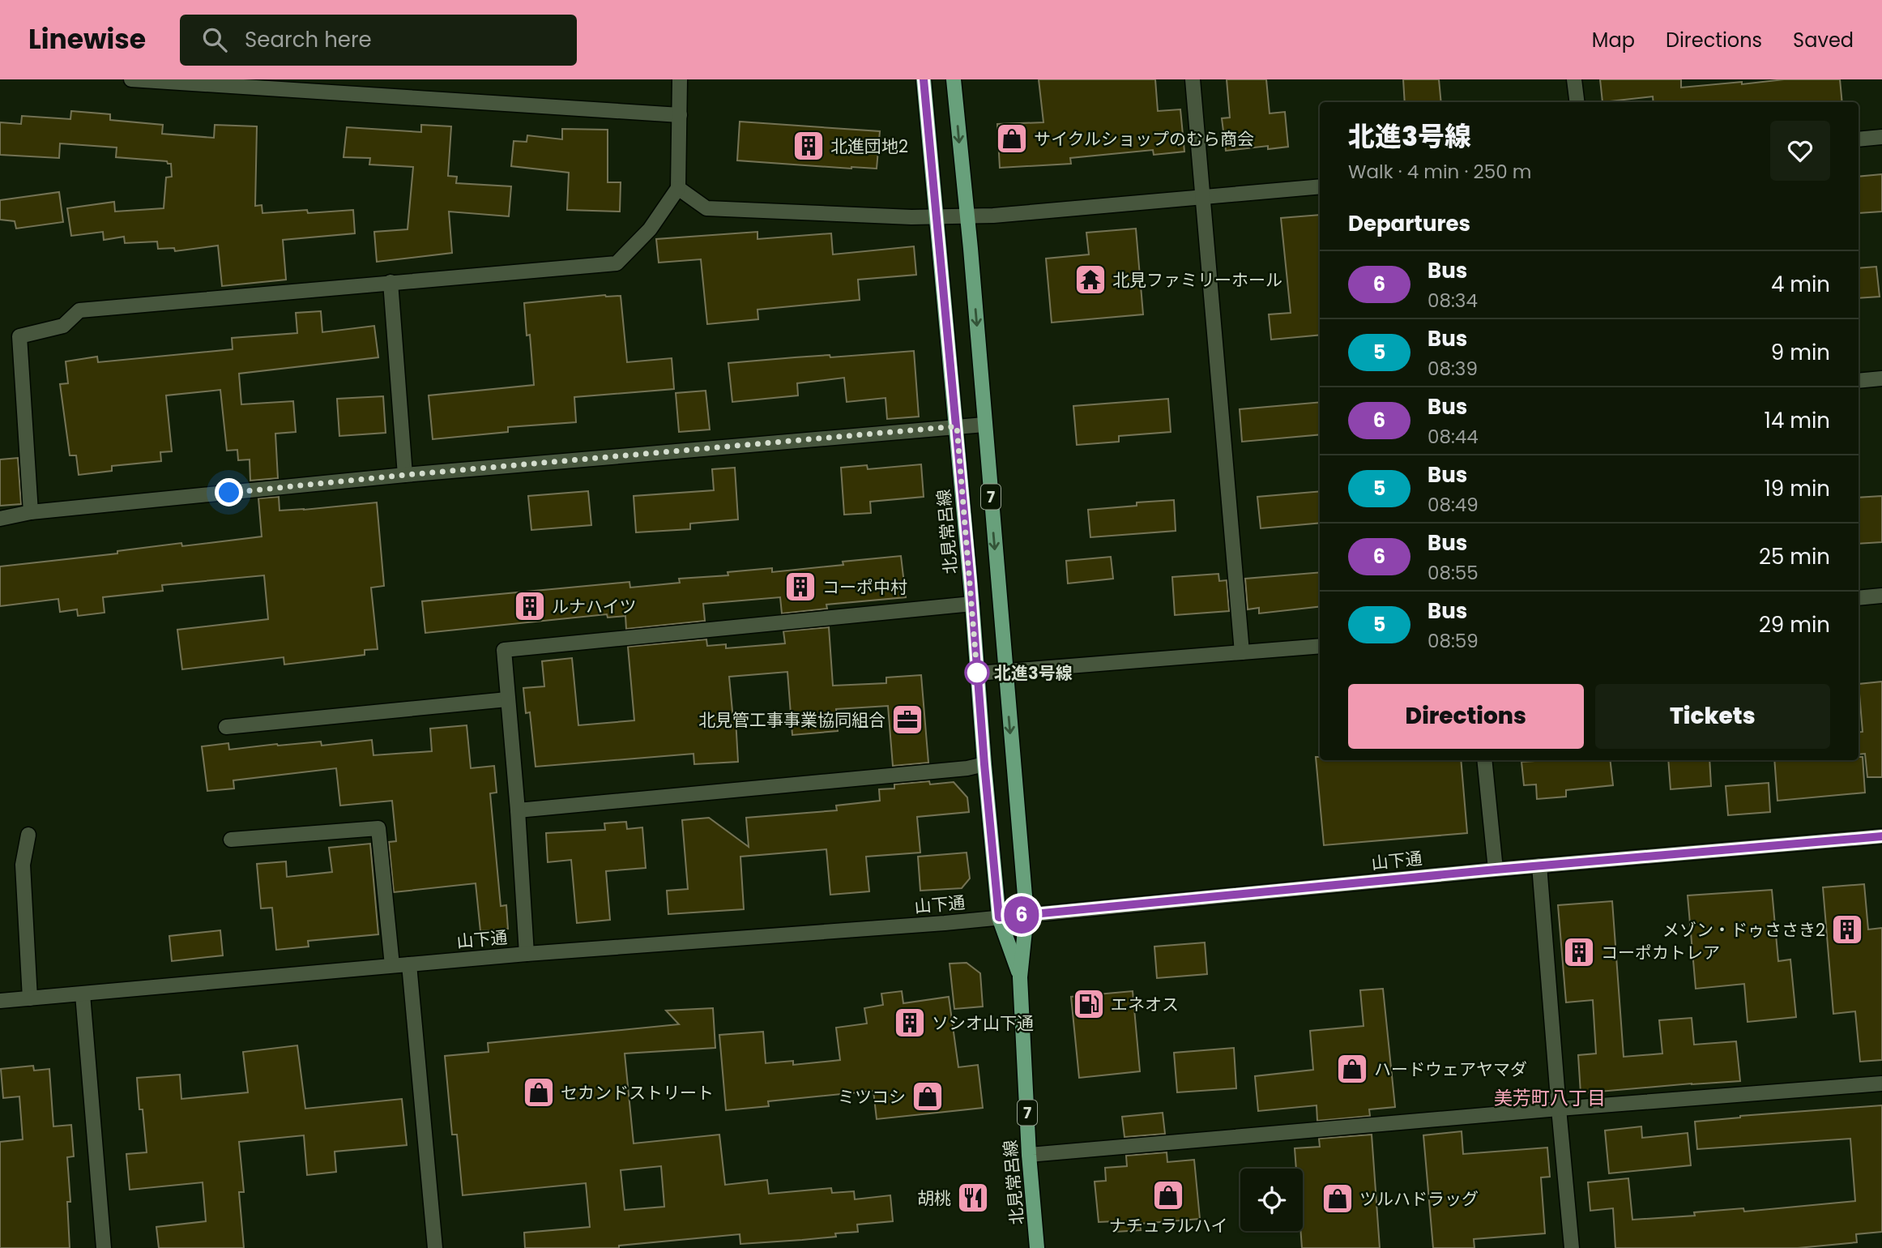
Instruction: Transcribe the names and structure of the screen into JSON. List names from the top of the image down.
{
  "streets": {
    "main road": ["7", "北見常呂線"],
    "street": ["山下通"]
  },
  "crossings": [
    ["北見常呂線", "山下通"]
  ],
  "districts": ["美芳町八丁目"],
  "places": {
    "shop": [
      "サイクルショップのむら商会",
      "ハードウェアヤマダ",
      "セカンドストリート",
      "ミツコシ",
      "ナチュラルハイ",
      "ツルハドラッグ"
    ],
    "building": [
      "北進団地2",
      "コーポ中村",
      "ルナハイツ",
      "メゾン・ドゥささき2",
      "コーポカトレア",
      "ソシオ山下通"
    ],
    "temple": ["北見ファミリーホール"],
    "other": ["北進3号線"],
    "office": ["北見管工事事業協同組合"],
    "fuel station": ["エネオス"],
    "restaurant": ["胡桃"]
  },
  "lines": ["bus line 6"],
  "page": {
    "header": "Linewise",
    "search": "Search here",
    "nav": ["Map", "Directions", "Saved"],
    "on_map": "6",
    "heading": [
      ["北進3号線", "Walk · 4 min · 250 m"],
      "Departures"
    ],
    "list": [
      {
        "mark": "6",
        "name": "Bus",
        "note": "08:34",
        "value": "4 min"
      },
      {
        "mark": "5",
        "name": "Bus",
        "note": "08:39",
        "value": "9 min"
      },
      {
        "mark": "6",
        "name": "Bus",
        "note": "08:44",
        "value": "14 min"
      },
      {
        "mark": "5",
        "name": "Bus",
        "note": "08:49",
        "value": "19 min"
      },
      {
        "mark": "6",
        "name": "Bus",
        "note": "08:55",
        "value": "25 min"
      },
      {
        "mark": "5",
        "name": "Bus",
        "note": "08:59",
        "value": "29 min"
      }
    ],
    "buttons": ["Directions", "Tickets"]
  }
}
